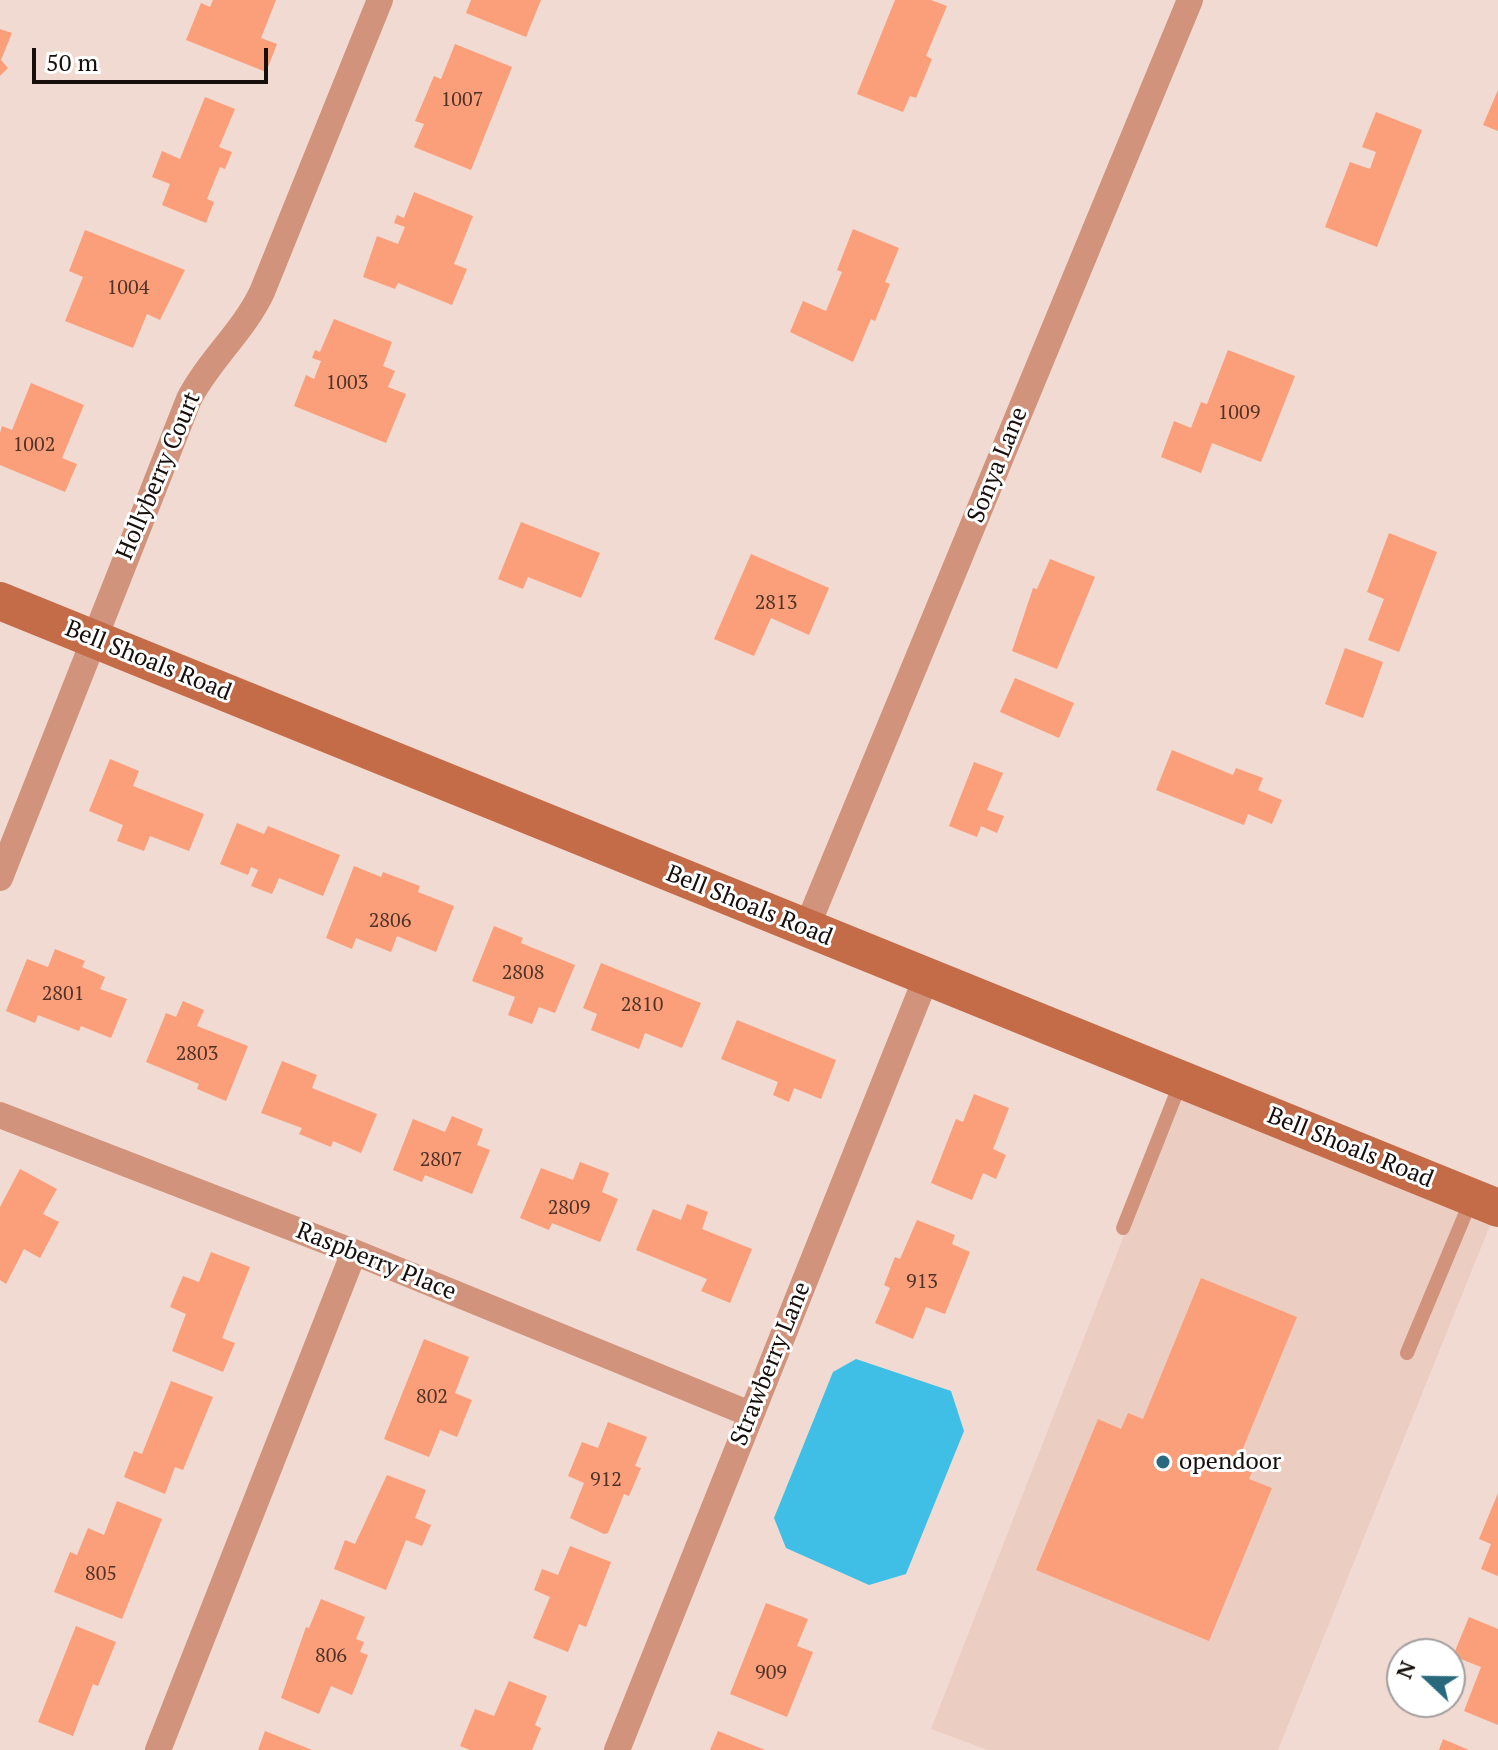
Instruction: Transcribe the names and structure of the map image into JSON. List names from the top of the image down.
{
  "streets": {
    "main road": ["Bell Shoals Road"],
    "street": [
      "Sonya Lane",
      "Hollyberry Court",
      "Raspberry Place",
      "Strawberry Lane"
    ]
  },
  "crossings": [
    ["Sonya Lane", "Bell Shoals Road"],
    ["Hollyberry Court", "Bell Shoals Road"],
    ["Bell Shoals Road", "Strawberry Lane"],
    ["Raspberry Place", "Strawberry Lane"]
  ],
  "places": ["opendoor"],
  "house_numbers": [
    "1007",
    "1004",
    "1003",
    "1009",
    "1002",
    "2813",
    "2806",
    "2808",
    "2801",
    "2810",
    "2803",
    "2807",
    "2809",
    "913",
    "802",
    "912",
    "805",
    "806",
    "909"
  ],
  "scale_bar": "50 m",
  "north": "left"
}
